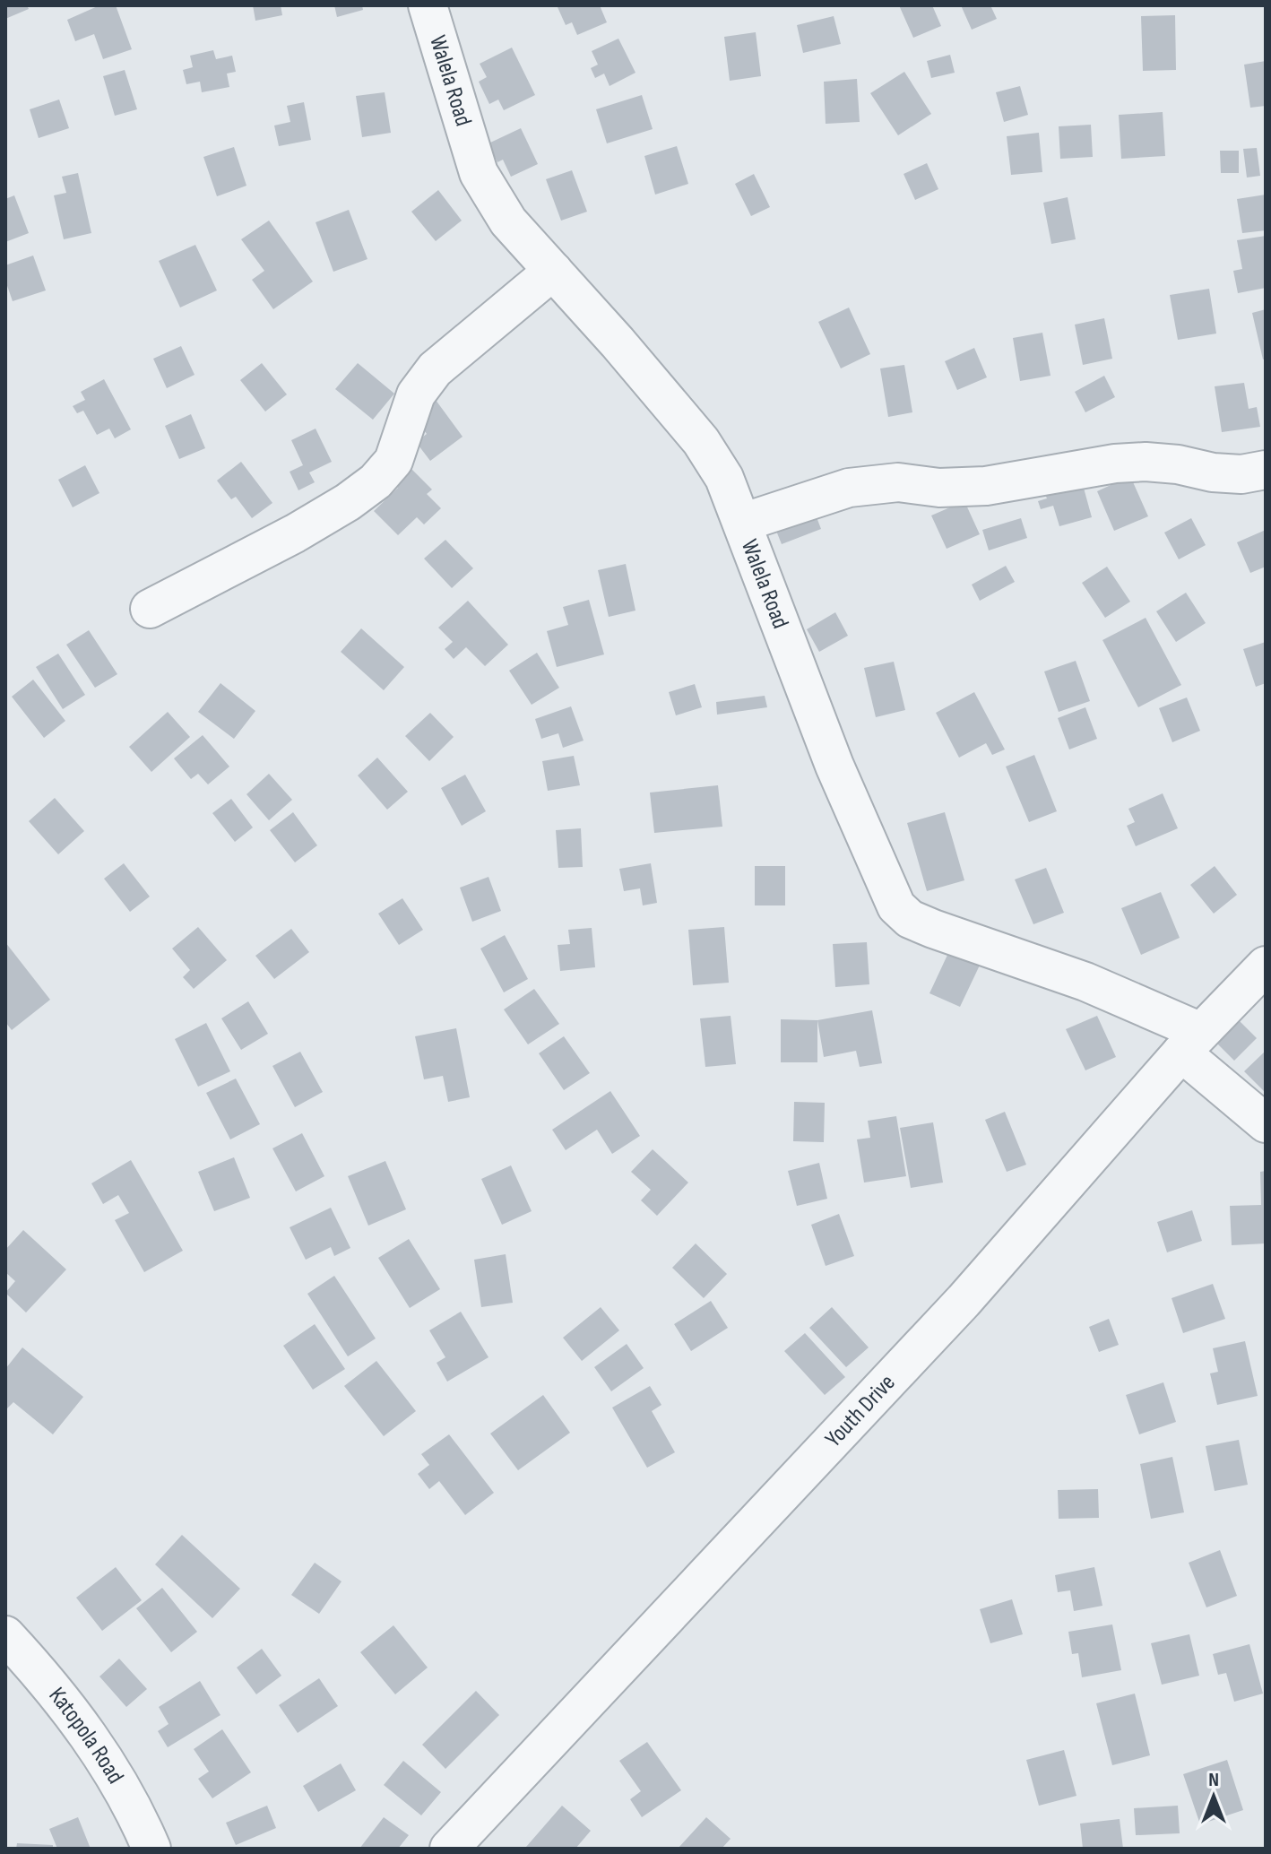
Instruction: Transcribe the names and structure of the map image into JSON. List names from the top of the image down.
{
  "streets": {
    "street": ["Walela Road", "Youth Drive", "Katopola Road"]
  },
  "crossings": [
    ["Walela Road", "Youth Drive"]
  ],
  "north": "top"
}
